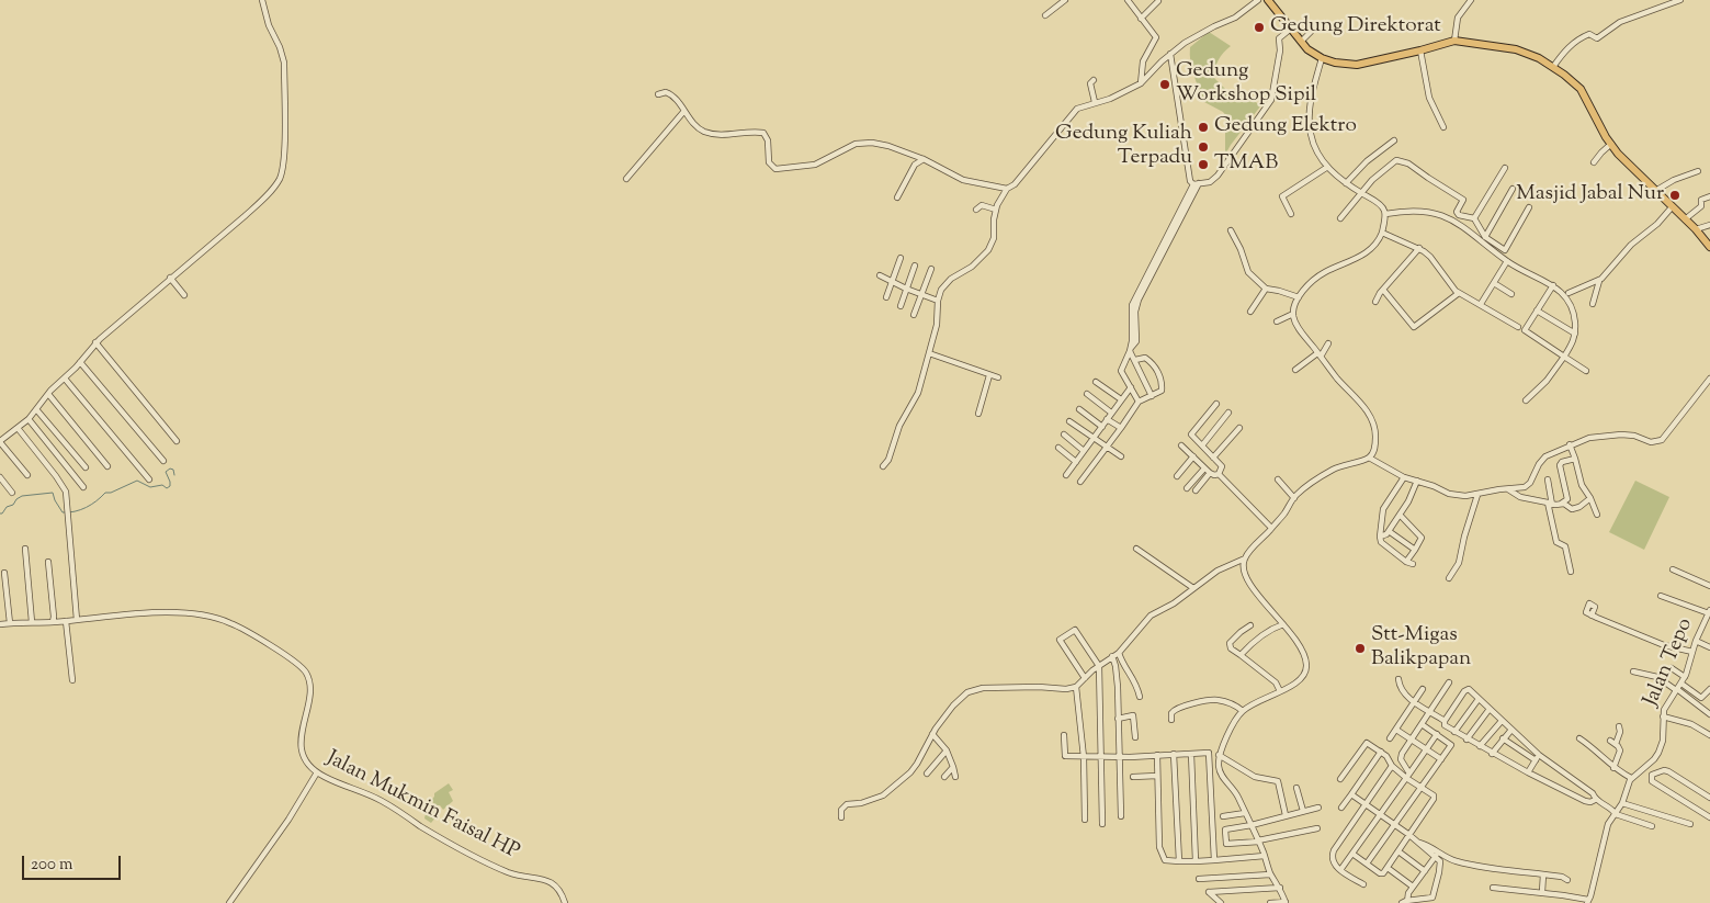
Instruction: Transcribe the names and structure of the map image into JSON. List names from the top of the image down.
{
  "streets": {
    "street": ["Jalan Tepo", "Jalan Mukmin Faisal HP"]
  },
  "places": [
    "Gedung Direktorat",
    "Gedung Workshop Sipil",
    "Gedung Elektro",
    "Gedung Kuliah Terpadu",
    "TMAB",
    "Masjid Jabal Nur",
    "Stt-Migas Balikpapan"
  ],
  "scale_bar": "200 m"
}
